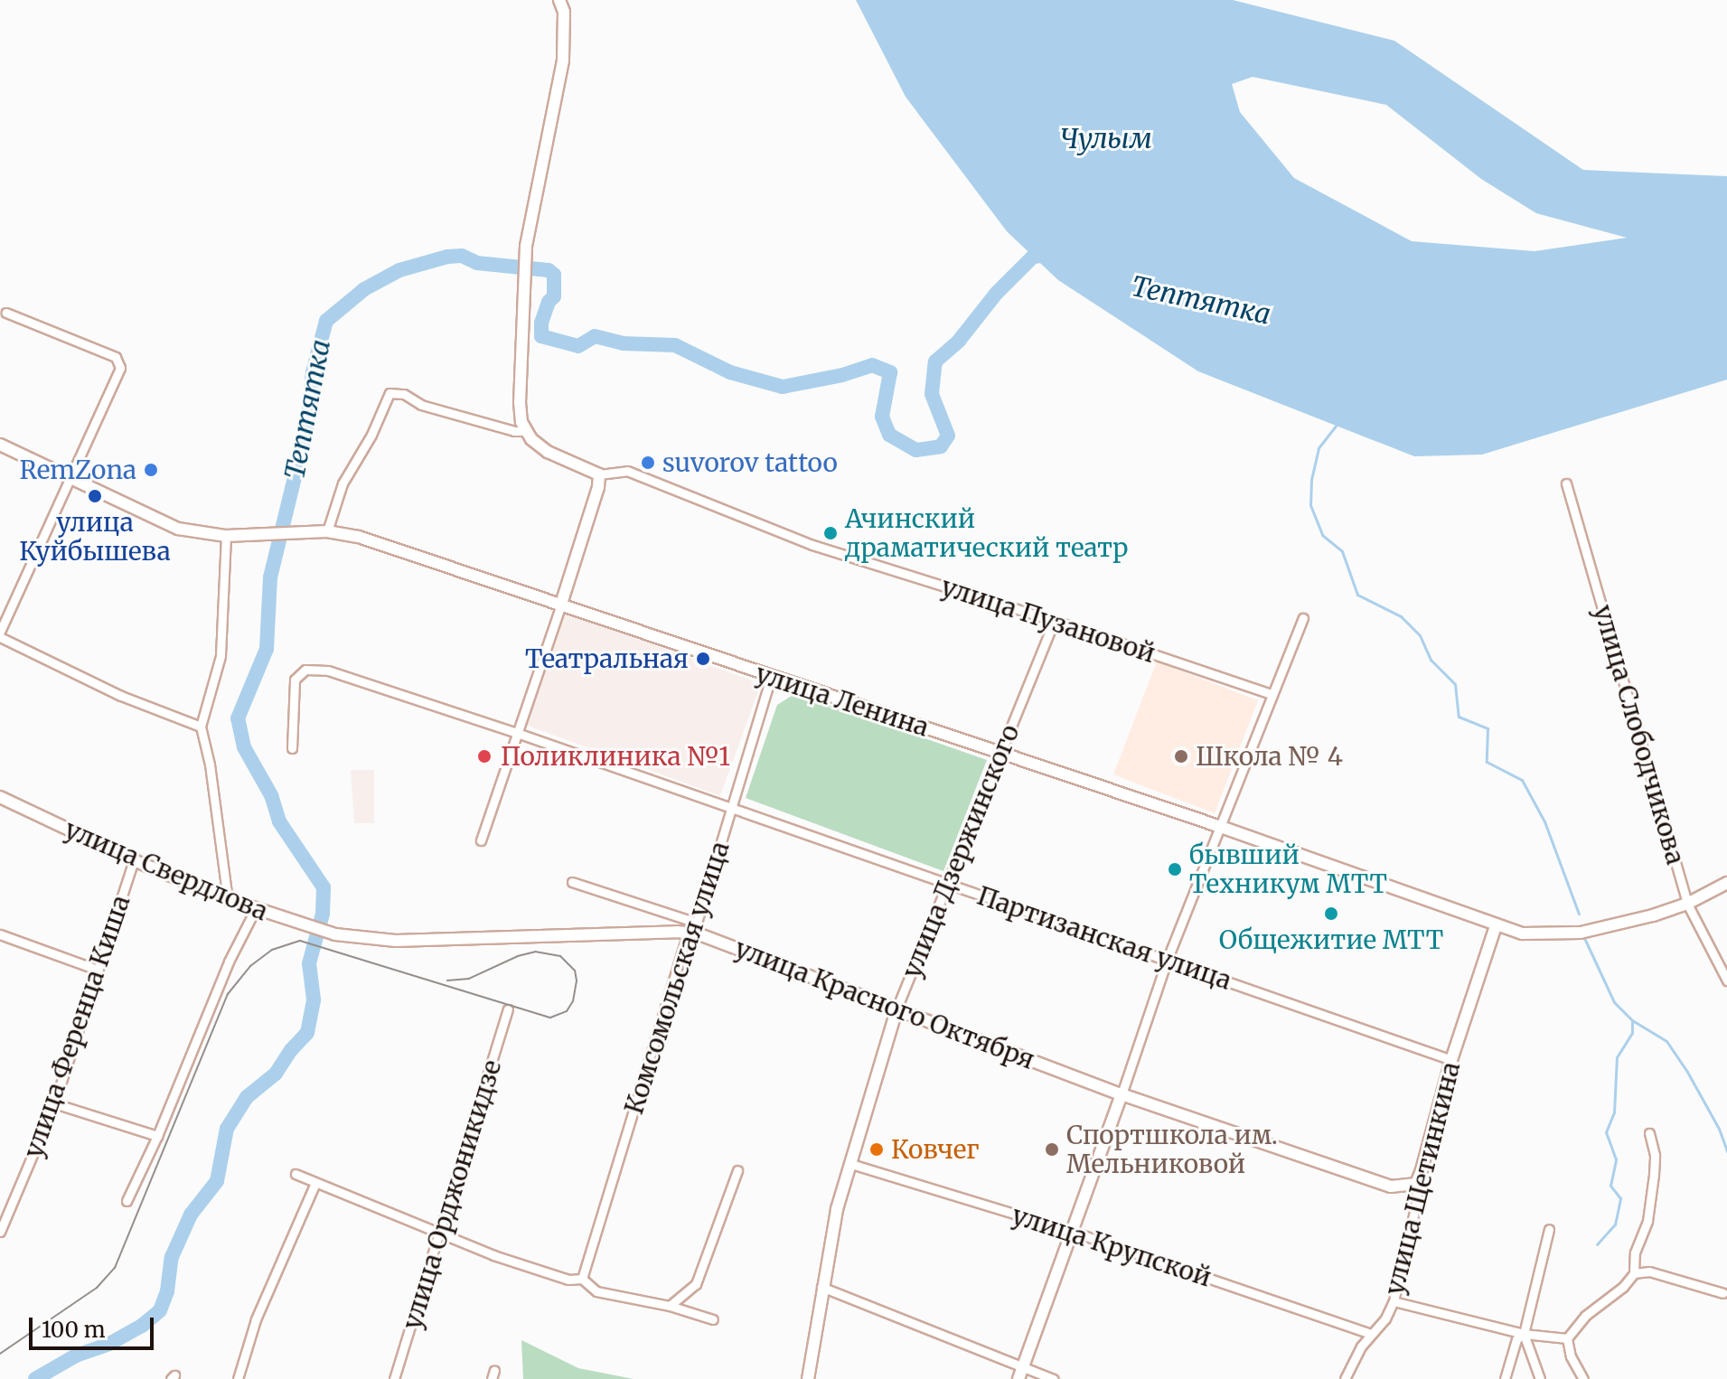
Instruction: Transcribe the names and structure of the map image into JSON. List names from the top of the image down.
{
  "streets": {
    "main road": [
      "улица Пузановой",
      "улица Ленина",
      "улица Дзержинского",
      "улица Свердлова",
      "улица Красного Октября",
      "улица Щетинкина"
    ],
    "street": [
      "улица Слободчикова",
      "Партизанская улица",
      "Комсомольская улица",
      "улица Ференца Киша",
      "улица Орджоникидзе",
      "улица Крупской"
    ]
  },
  "crossings": [
    ["улица Пузановой", "улица Дзержинского"],
    ["улица Ленина", "улица Слободчикова"],
    ["улица Ленина", "улица Дзержинского"],
    ["улица Ленина", "Комсомольская улица"],
    ["улица Ленина", "улица Щетинкина"],
    ["улица Дзержинского", "Партизанская улица"],
    ["улица Дзержинского", "улица Красного Октября"],
    ["улица Дзержинского", "улица Крупской"],
    ["улица Свердлова", "улица Красного Октября"],
    ["улица Свердлова", "улица Ференца Киша"],
    ["Партизанская улица", "Комсомольская улица"],
    ["Партизанская улица", "улица Щетинкина"],
    ["Комсомольская улица", "улица Красного Октября"],
    ["улица Красного Октября", "улица Щетинкина"],
    ["улица Щетинкина", "улица Крупской"]
  ],
  "water": ["Чулым", "Тептятка"],
  "places": [
    "suvorov tattoo",
    "RemZona",
    "улица Куйбышева",
    "Ачинский драматический театр",
    "Театральная",
    "Поликлиника №1",
    "Школа № 4",
    "бывший Техникум МТТ",
    "Общежитие МТТ",
    "Ковчег",
    "Спортшкола им. Мельниковой"
  ],
  "scale_bar": "100 m"
}
